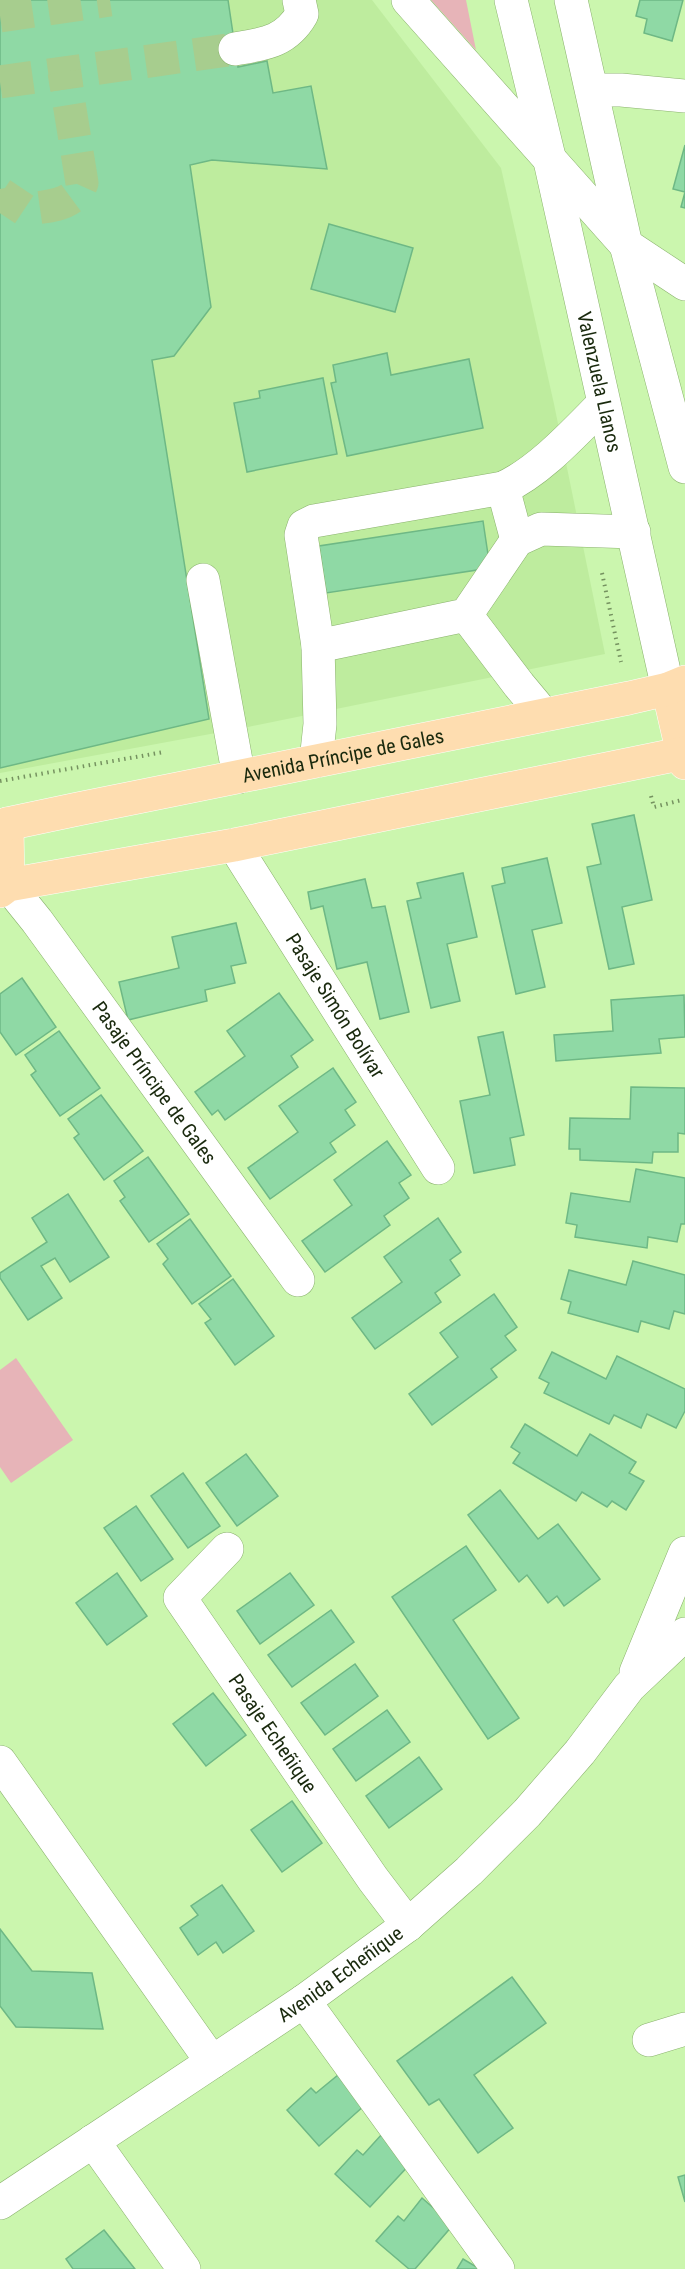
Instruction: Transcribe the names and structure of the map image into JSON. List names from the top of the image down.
{
  "streets": {
    "main road": ["Valenzuela Llanos", "Avenida Príncipe de Gales"],
    "street": [
      "Pasaje Simón Bolívar",
      "Pasaje Príncipe de Gales",
      "Pasaje Echeñique",
      "Avenida Echeñique"
    ]
  },
  "crossings": [
    ["Valenzuela Llanos", "Avenida Príncipe de Gales"],
    ["Pasaje Echeñique", "Avenida Echeñique"]
  ]
}
